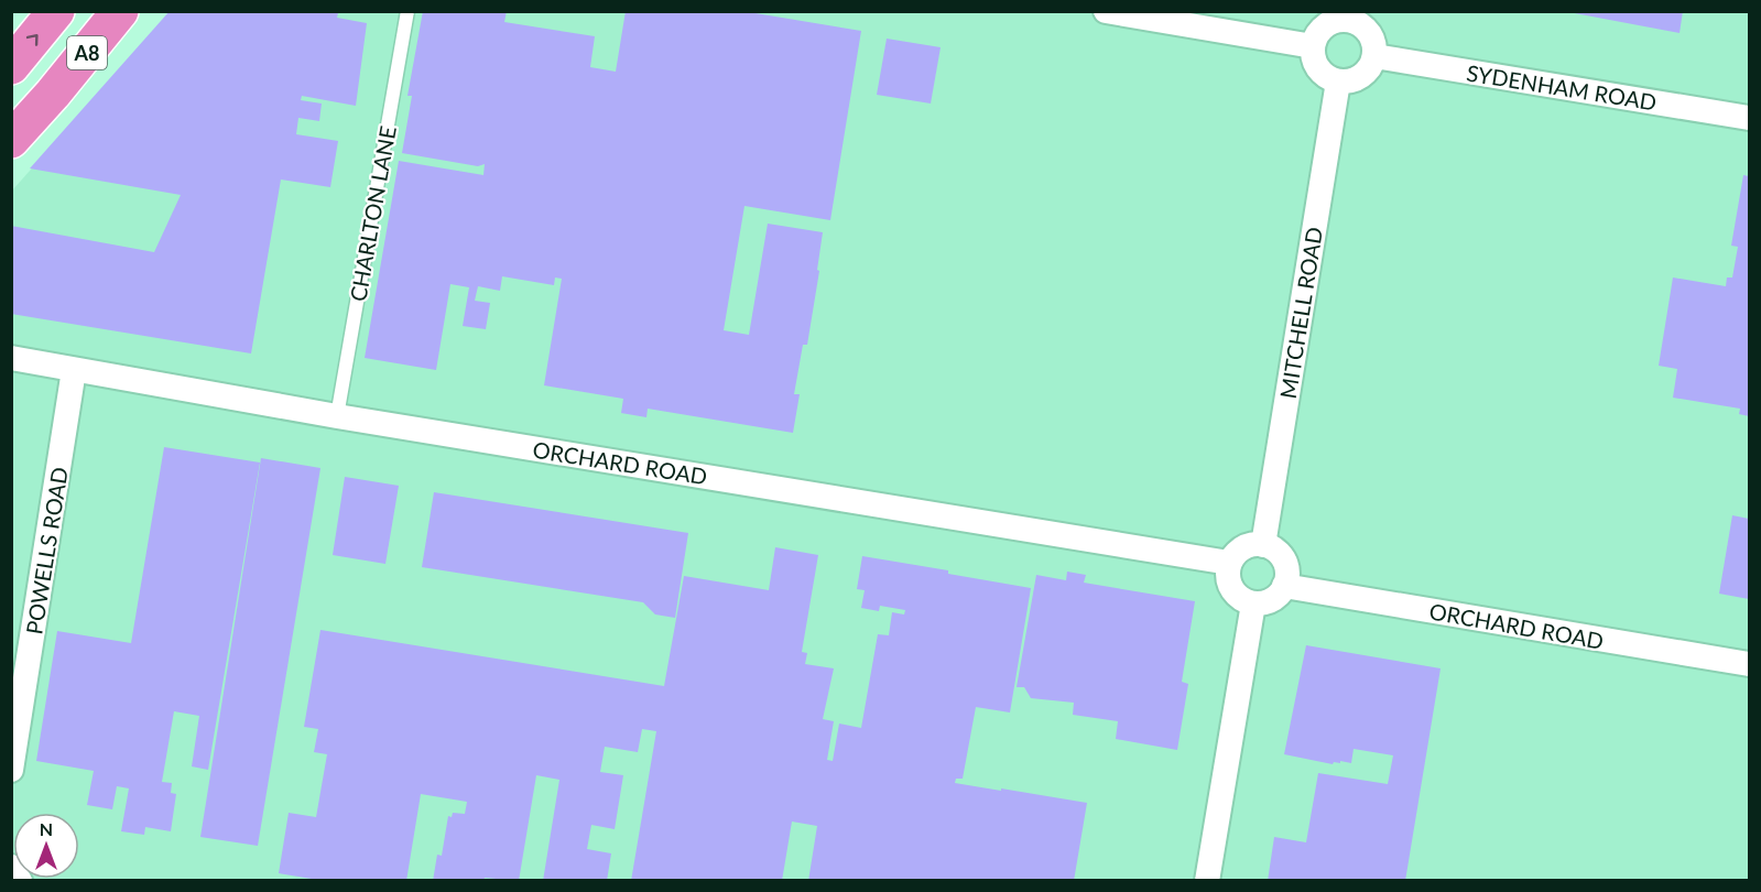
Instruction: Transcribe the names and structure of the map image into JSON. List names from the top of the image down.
{
  "streets": {
    "highway": ["A8"],
    "street": [
      "SYDENHAM ROAD",
      "MITCHELL ROAD",
      "ORCHARD ROAD",
      "POWELLS ROAD"
    ],
    "lane": ["CHARLTON LANE"]
  },
  "crossings": [
    ["SYDENHAM ROAD", "MITCHELL ROAD"],
    ["CHARLTON LANE", "ORCHARD ROAD"],
    ["MITCHELL ROAD", "ORCHARD ROAD"],
    ["ORCHARD ROAD", "POWELLS ROAD"]
  ],
  "north": "top"
}
